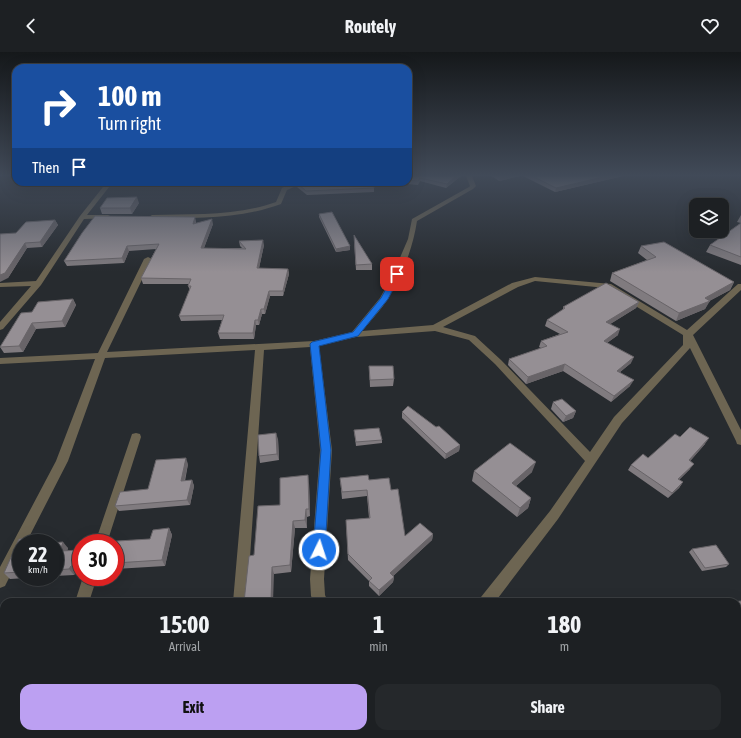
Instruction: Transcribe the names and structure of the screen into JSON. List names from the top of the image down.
{
  "page": {
    "header": "Routely",
    "turn": ["100 m", "Turn right"],
    "then": "Then",
    "speed": "22 km/h",
    "limit": "30",
    "eta": [
      "15:00",
      "Arrival",
      "1",
      "min",
      "180",
      "m"
    ],
    "buttons": ["Exit", "Share"]
  }
}
